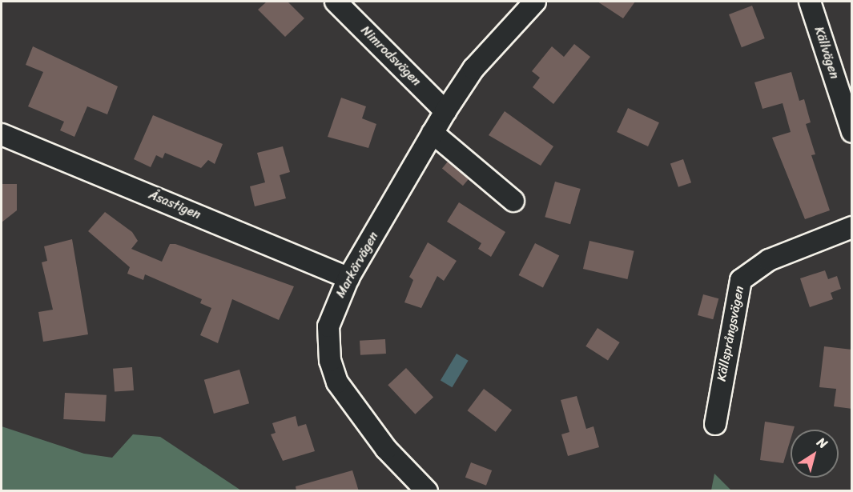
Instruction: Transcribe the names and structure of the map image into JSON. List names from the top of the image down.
{
  "streets": {
    "street": [
      "Källvägen",
      "Nimrodsvägen",
      "Åsastigen",
      "Markörvägen",
      "Källsprångsvägen"
    ]
  },
  "crossings": [
    ["Nimrodsvägen", "Markörvägen"],
    ["Åsastigen", "Markörvägen"]
  ],
  "north": "top right"
}
